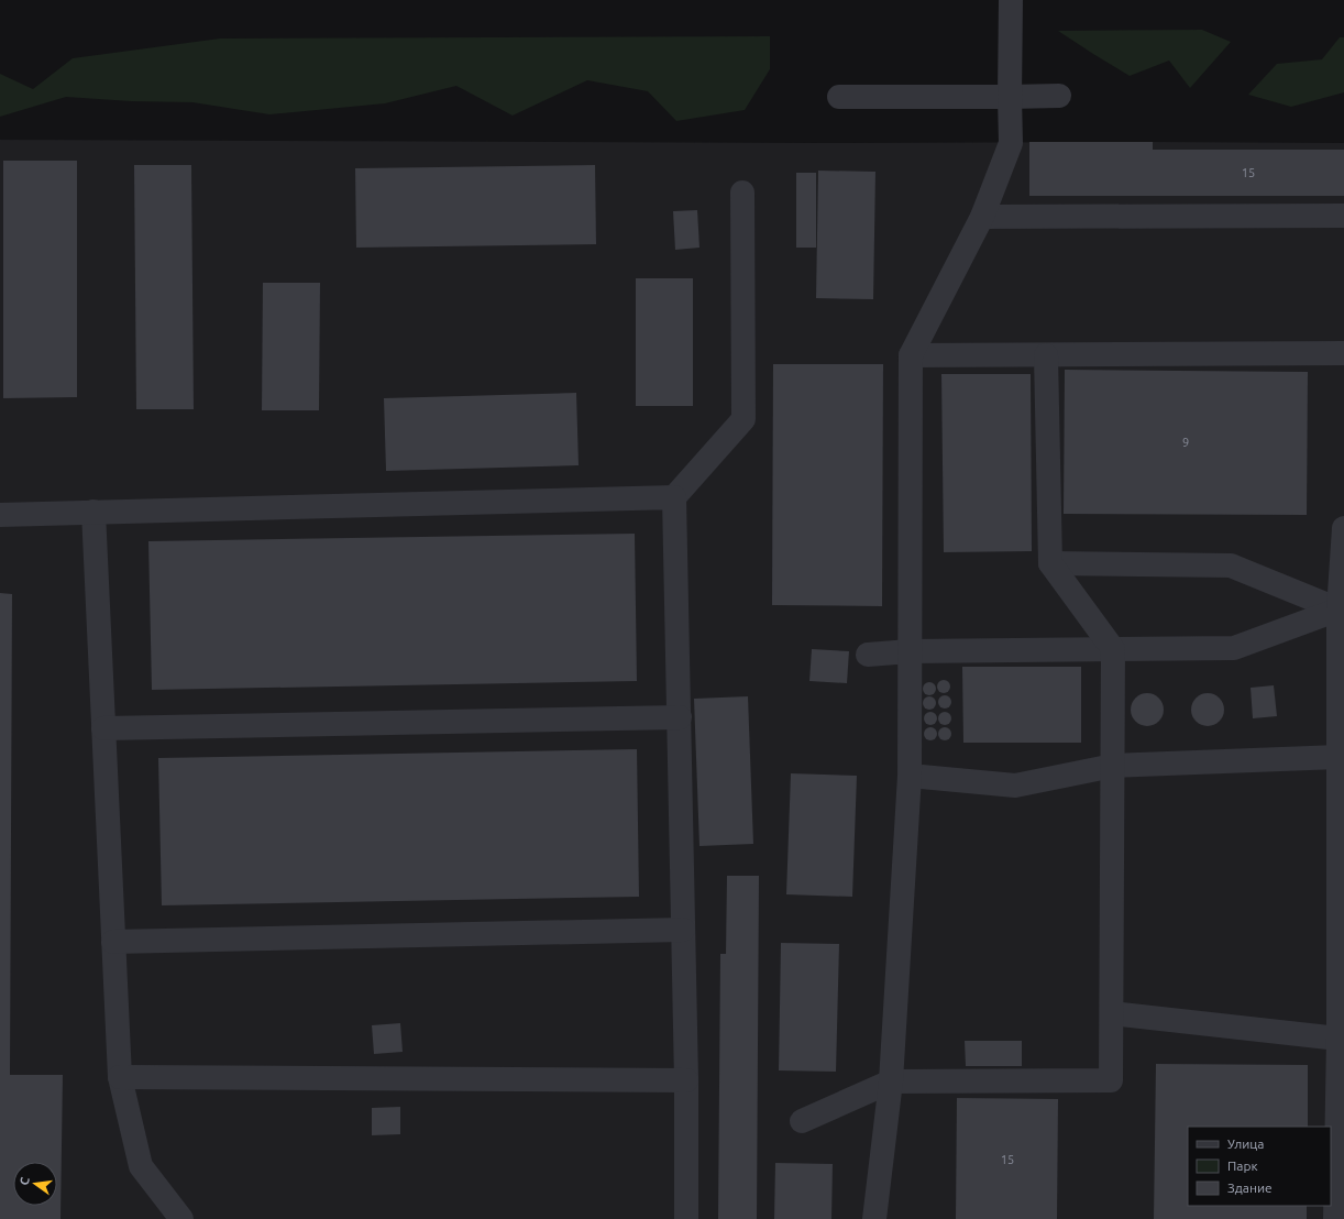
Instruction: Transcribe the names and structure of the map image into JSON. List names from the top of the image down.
{
  "house_numbers": ["15", "9", "15"],
  "legend": ["Улица", "Парк", "Здание"],
  "north": "left"
}
